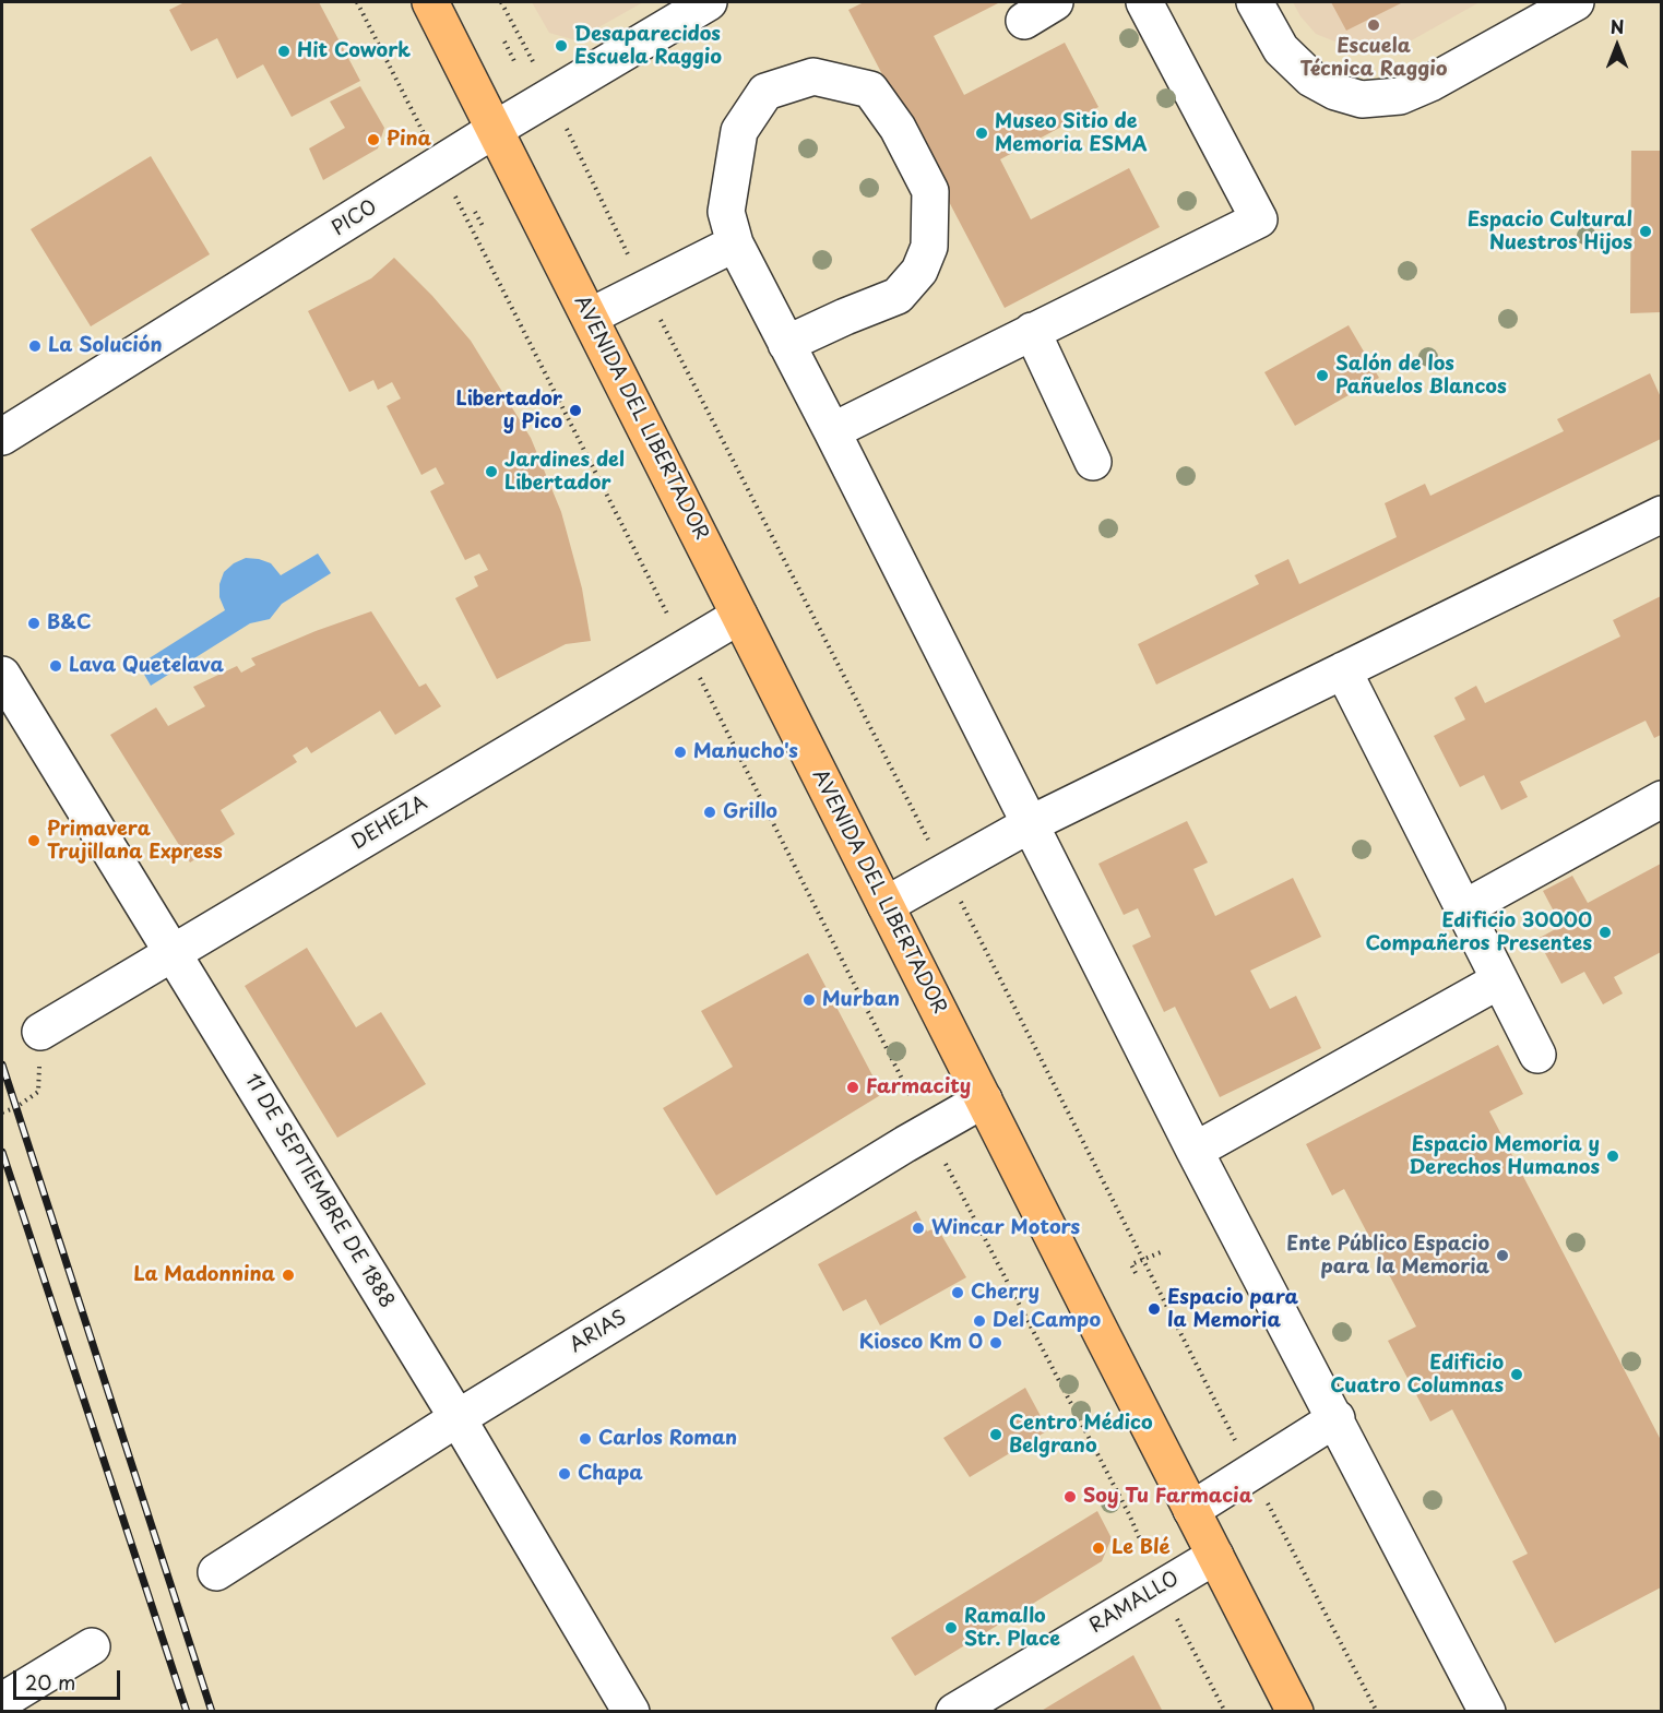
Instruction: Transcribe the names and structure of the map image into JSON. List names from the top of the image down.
{
  "streets": {
    "main road": ["AVENIDA DEL LIBERTADOR"],
    "street": [
      "PICO",
      "DEHEZA",
      "11 DE SEPTIEMBRE DE 1888",
      "ARIAS",
      "RAMALLO"
    ]
  },
  "crossings": [
    ["PICO", "AVENIDA DEL LIBERTADOR"],
    ["AVENIDA DEL LIBERTADOR", "DEHEZA"],
    ["AVENIDA DEL LIBERTADOR", "ARIAS"],
    ["AVENIDA DEL LIBERTADOR", "RAMALLO"],
    ["DEHEZA", "11 DE SEPTIEMBRE DE 1888"],
    ["11 DE SEPTIEMBRE DE 1888", "ARIAS"]
  ],
  "places": [
    "Escuela Técnica Raggio",
    "Desaparecidos Escuela Raggio",
    "Hit Cowork",
    "Museo Sitio de Memoria ESMA",
    "Pina",
    "Espacio Cultural Nuestros Hijos",
    "La Solución",
    "Salón de los Pañuelos Blancos",
    "Libertador y Pico",
    "Jardines del Libertador",
    "B&C",
    "Lava Quetelava",
    "Manucho's",
    "Grillo",
    "Primavera Trujillana Express",
    "Edificio 30000 Compañeros Presentes",
    "Murban",
    "Farmacity",
    "Espacio Memoria y Derechos Humanos",
    "Wincar Motors",
    "Ente Público Espacio para la Memoria",
    "La Madonnina",
    "Cherry",
    "Espacio para la Memoria",
    "Del Campo",
    "Kiosco Km 0",
    "Edificio Cuatro Columnas",
    "Centro Médico Belgrano",
    "Carlos Roman",
    "Chapa",
    "Soy Tu Farmacia",
    "Le Blé",
    "Ramallo Str. Place"
  ],
  "scale_bar": "20 m",
  "north": "top"
}
